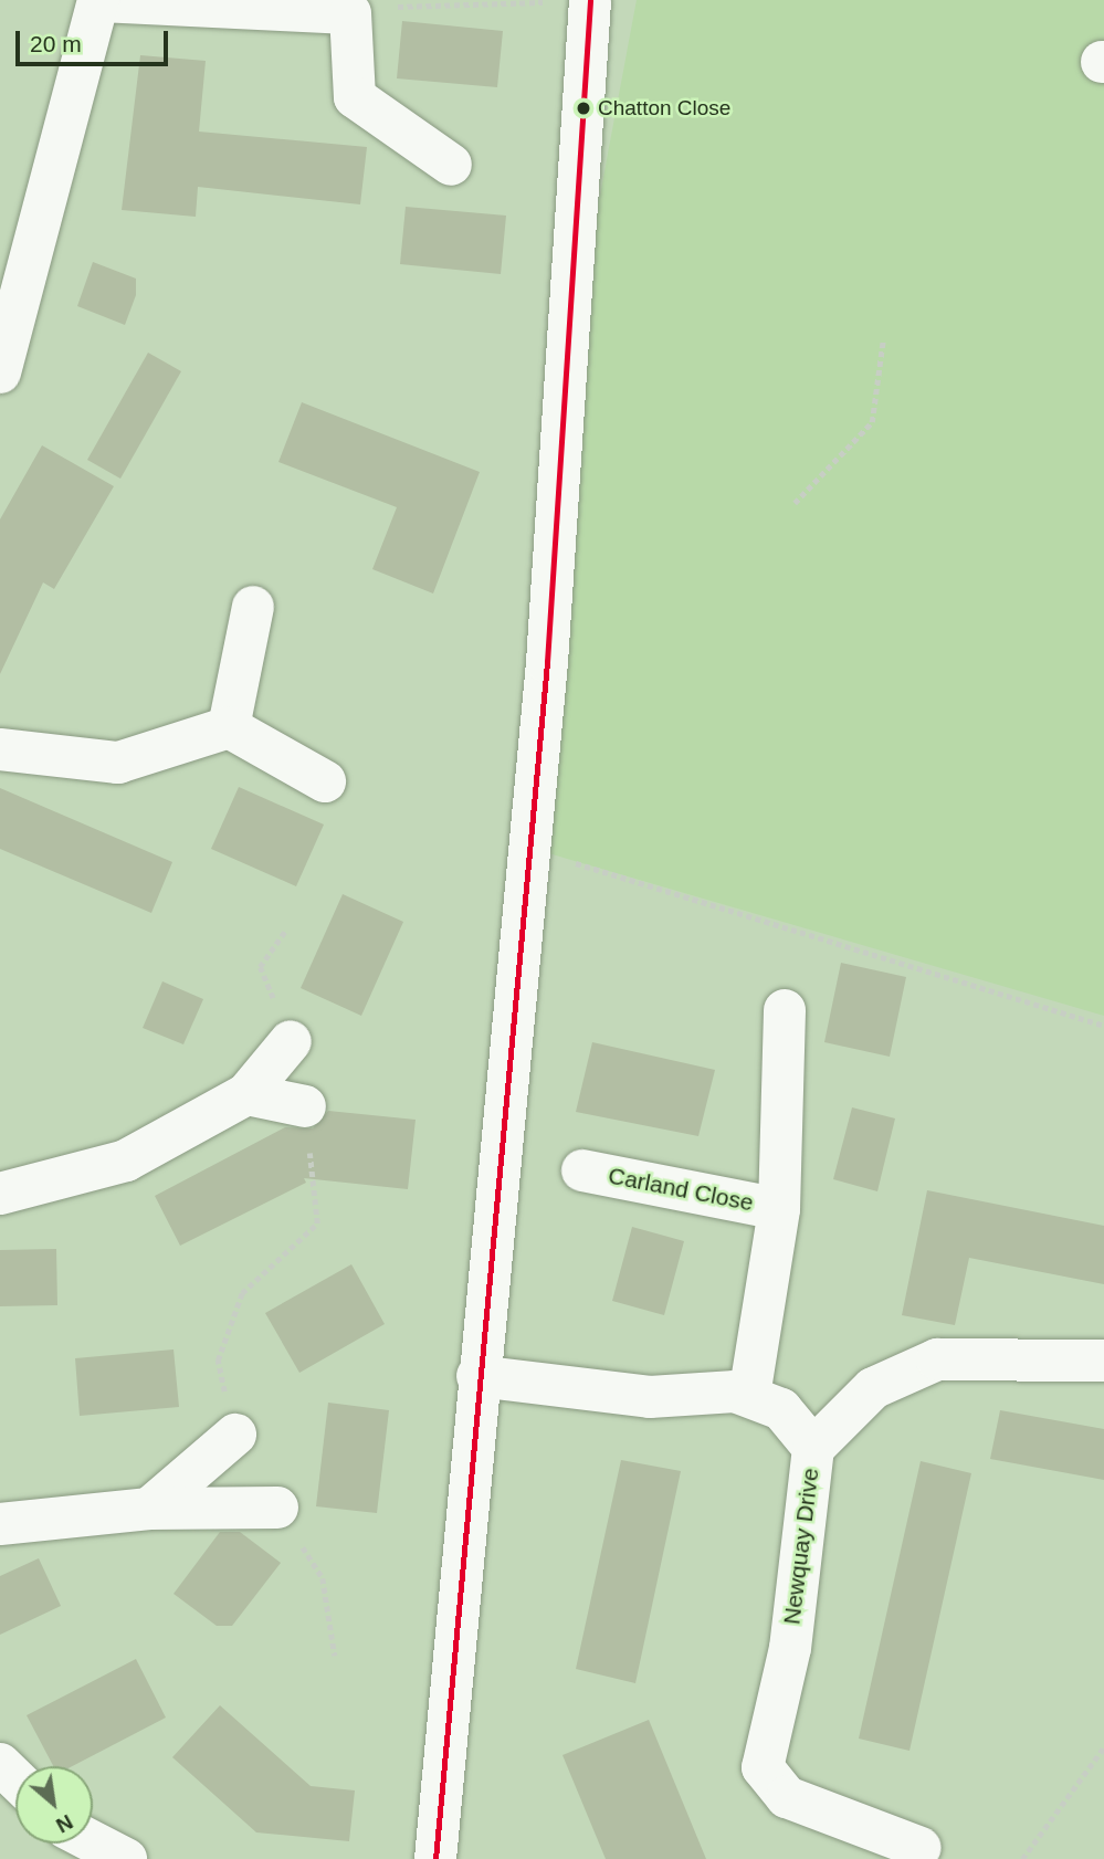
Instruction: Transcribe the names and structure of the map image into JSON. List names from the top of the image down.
{
  "streets": {
    "street": ["Carland Close", "Newquay Drive"]
  },
  "crossings": [
    ["Carland Close", "Newquay Drive"]
  ],
  "places": ["Chatton Close"],
  "scale_bar": "20 m",
  "north": "bottom right"
}
